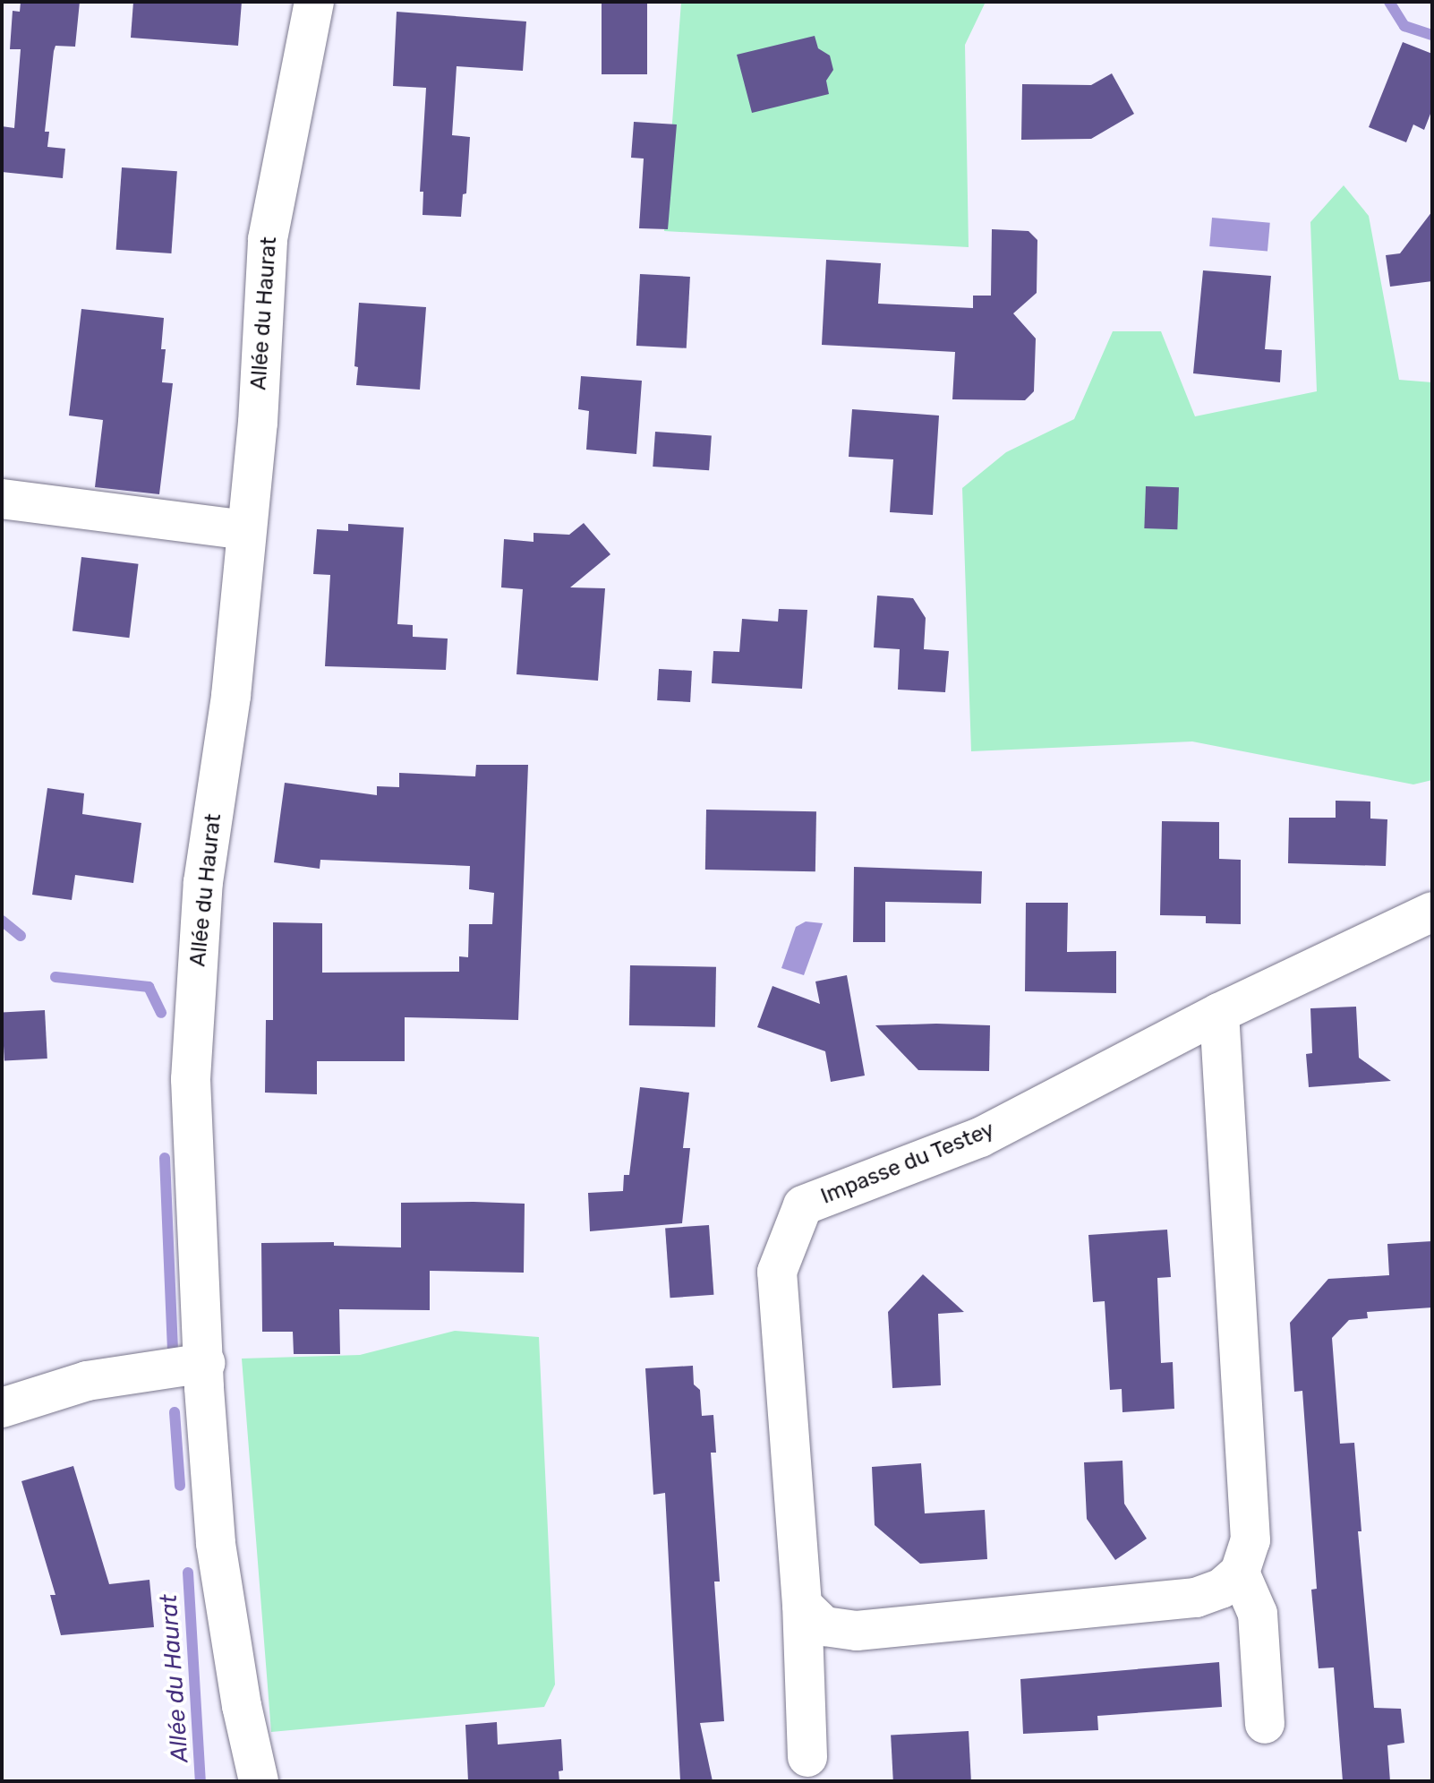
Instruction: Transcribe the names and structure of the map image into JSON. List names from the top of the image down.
{
  "streets": {
    "street": ["Allée du Haurat", "Impasse du Testey"]
  },
  "water": ["Allée du Haurat"]
}
